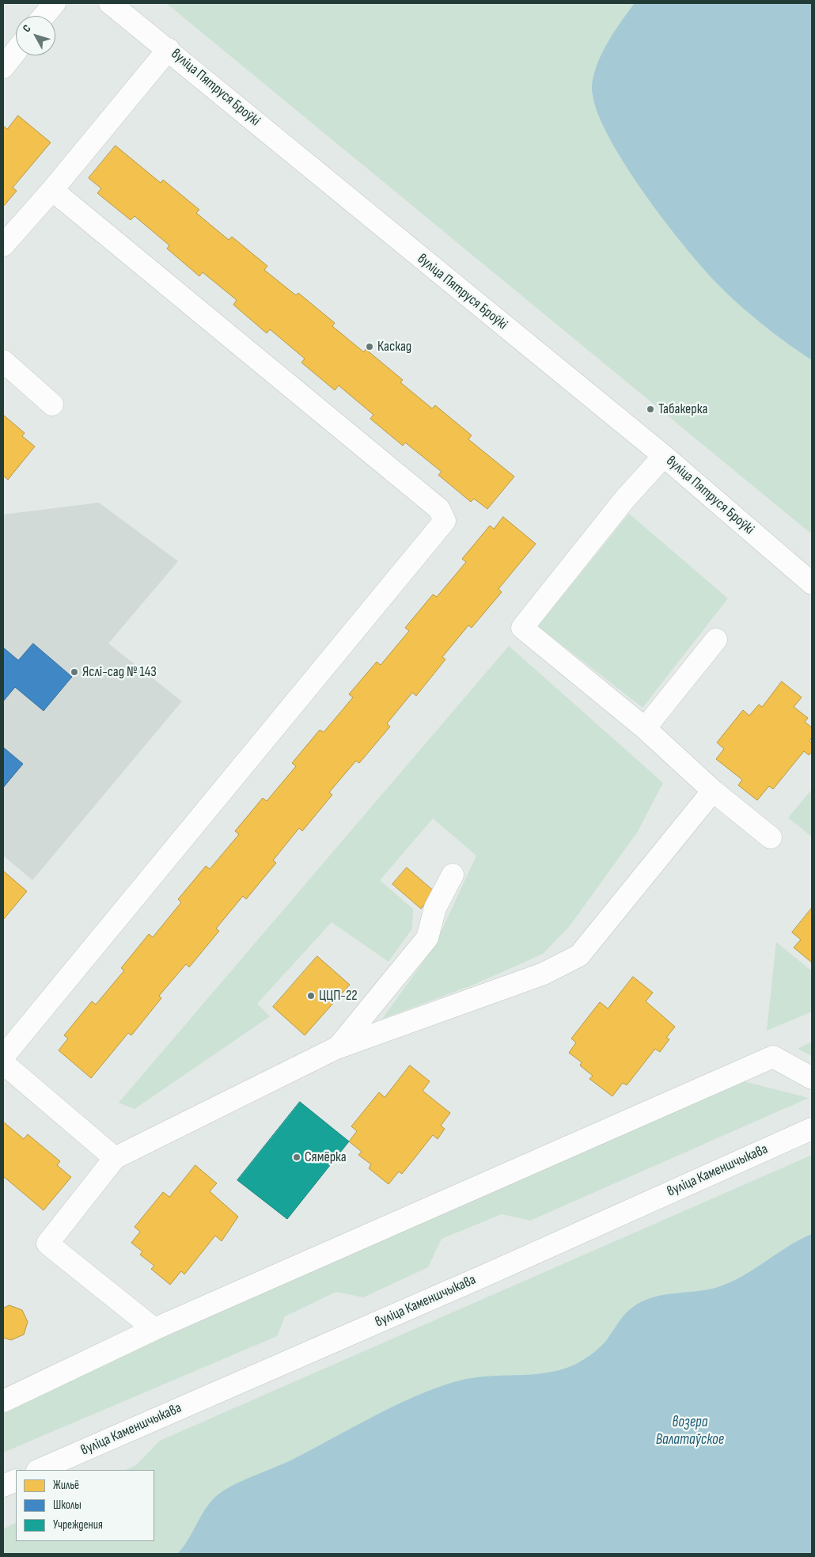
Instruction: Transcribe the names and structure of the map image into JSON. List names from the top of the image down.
{
  "streets": {
    "street": ["вуліца Пятруся Броўкі", "вуліца Каменшчыкава"]
  },
  "water": ["возера Валатаўское"],
  "places": [
    "Каскад",
    "Табакерка",
    "Яслі-сад № 143",
    "ЦЦП-22",
    "Сямёрка"
  ],
  "legend": ["Жильё", "Школы", "Учреждения"],
  "north": "top left"
}
